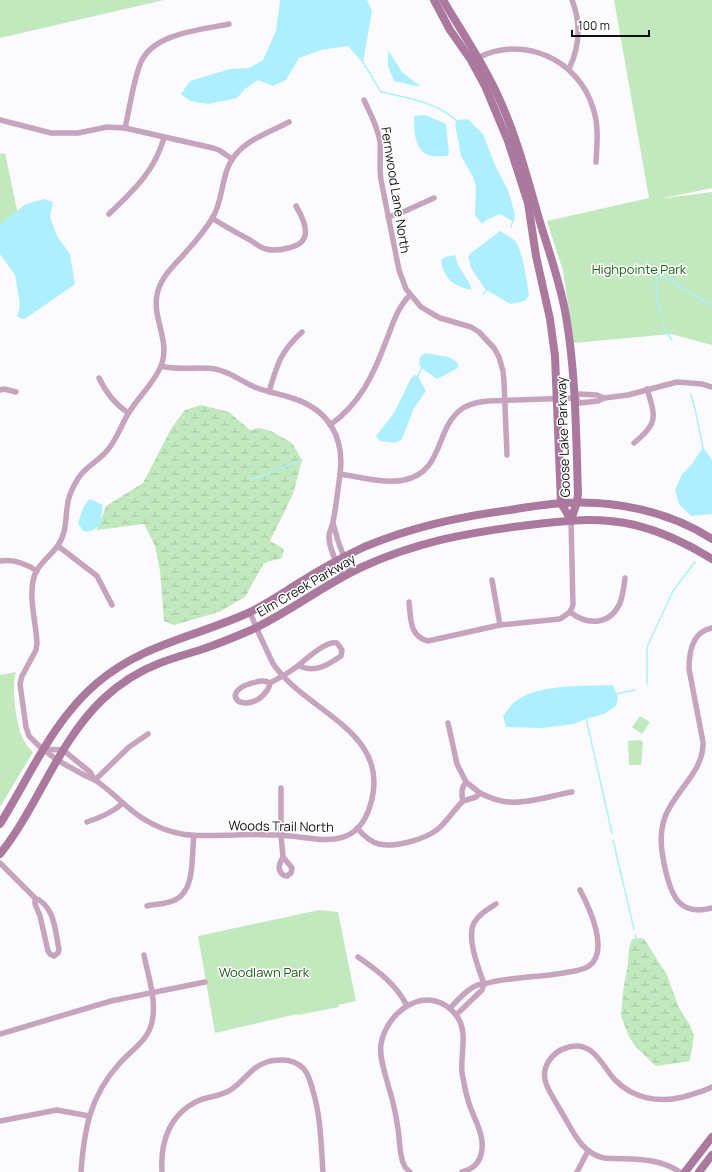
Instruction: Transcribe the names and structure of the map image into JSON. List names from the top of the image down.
{
  "streets": {
    "street": [
      "Fernwood Lane North",
      "Goose Lake Parkway",
      "Elm Creek Parkway",
      "Woods Trail North"
    ]
  },
  "crossings": [
    ["Goose Lake Parkway", "Elm Creek Parkway"],
    ["Elm Creek Parkway", "Woods Trail North"]
  ],
  "parks": ["Highpointe Park", "Woodlawn Park"],
  "scale_bar": "100 m"
}
